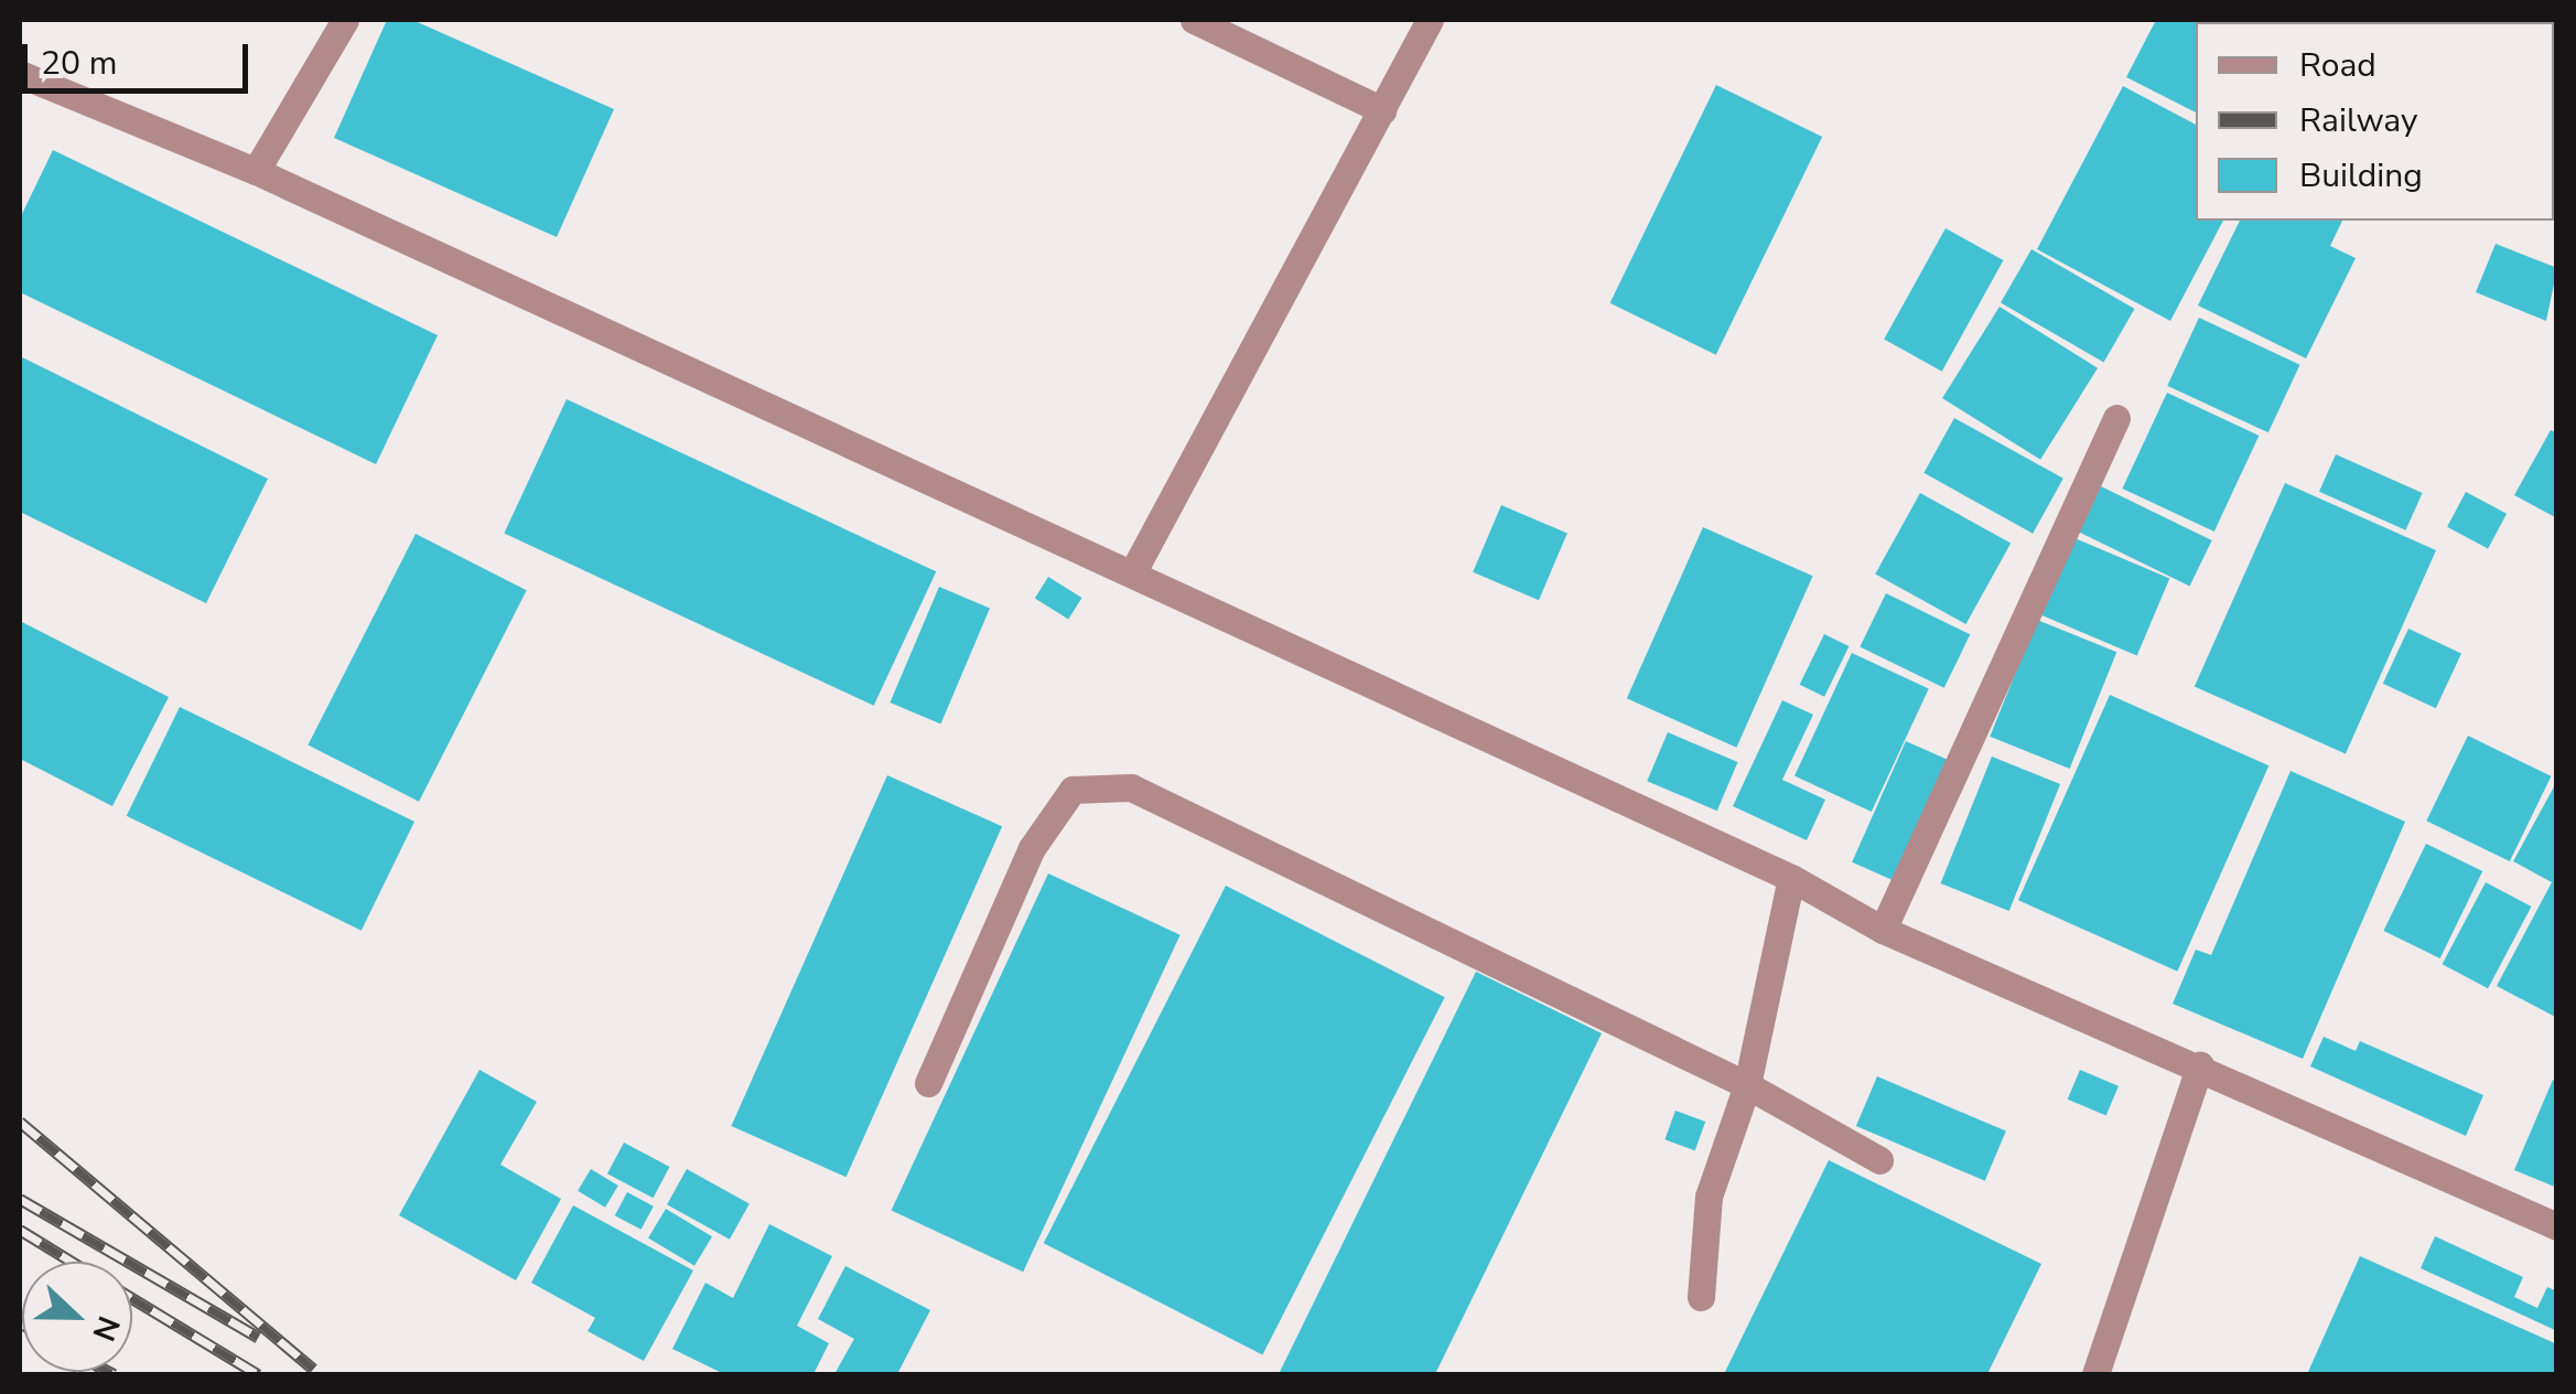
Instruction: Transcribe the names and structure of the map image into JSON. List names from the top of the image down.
{
  "legend": ["Road", "Railway", "Building"],
  "scale_bar": "20 m",
  "north": "right"
}
